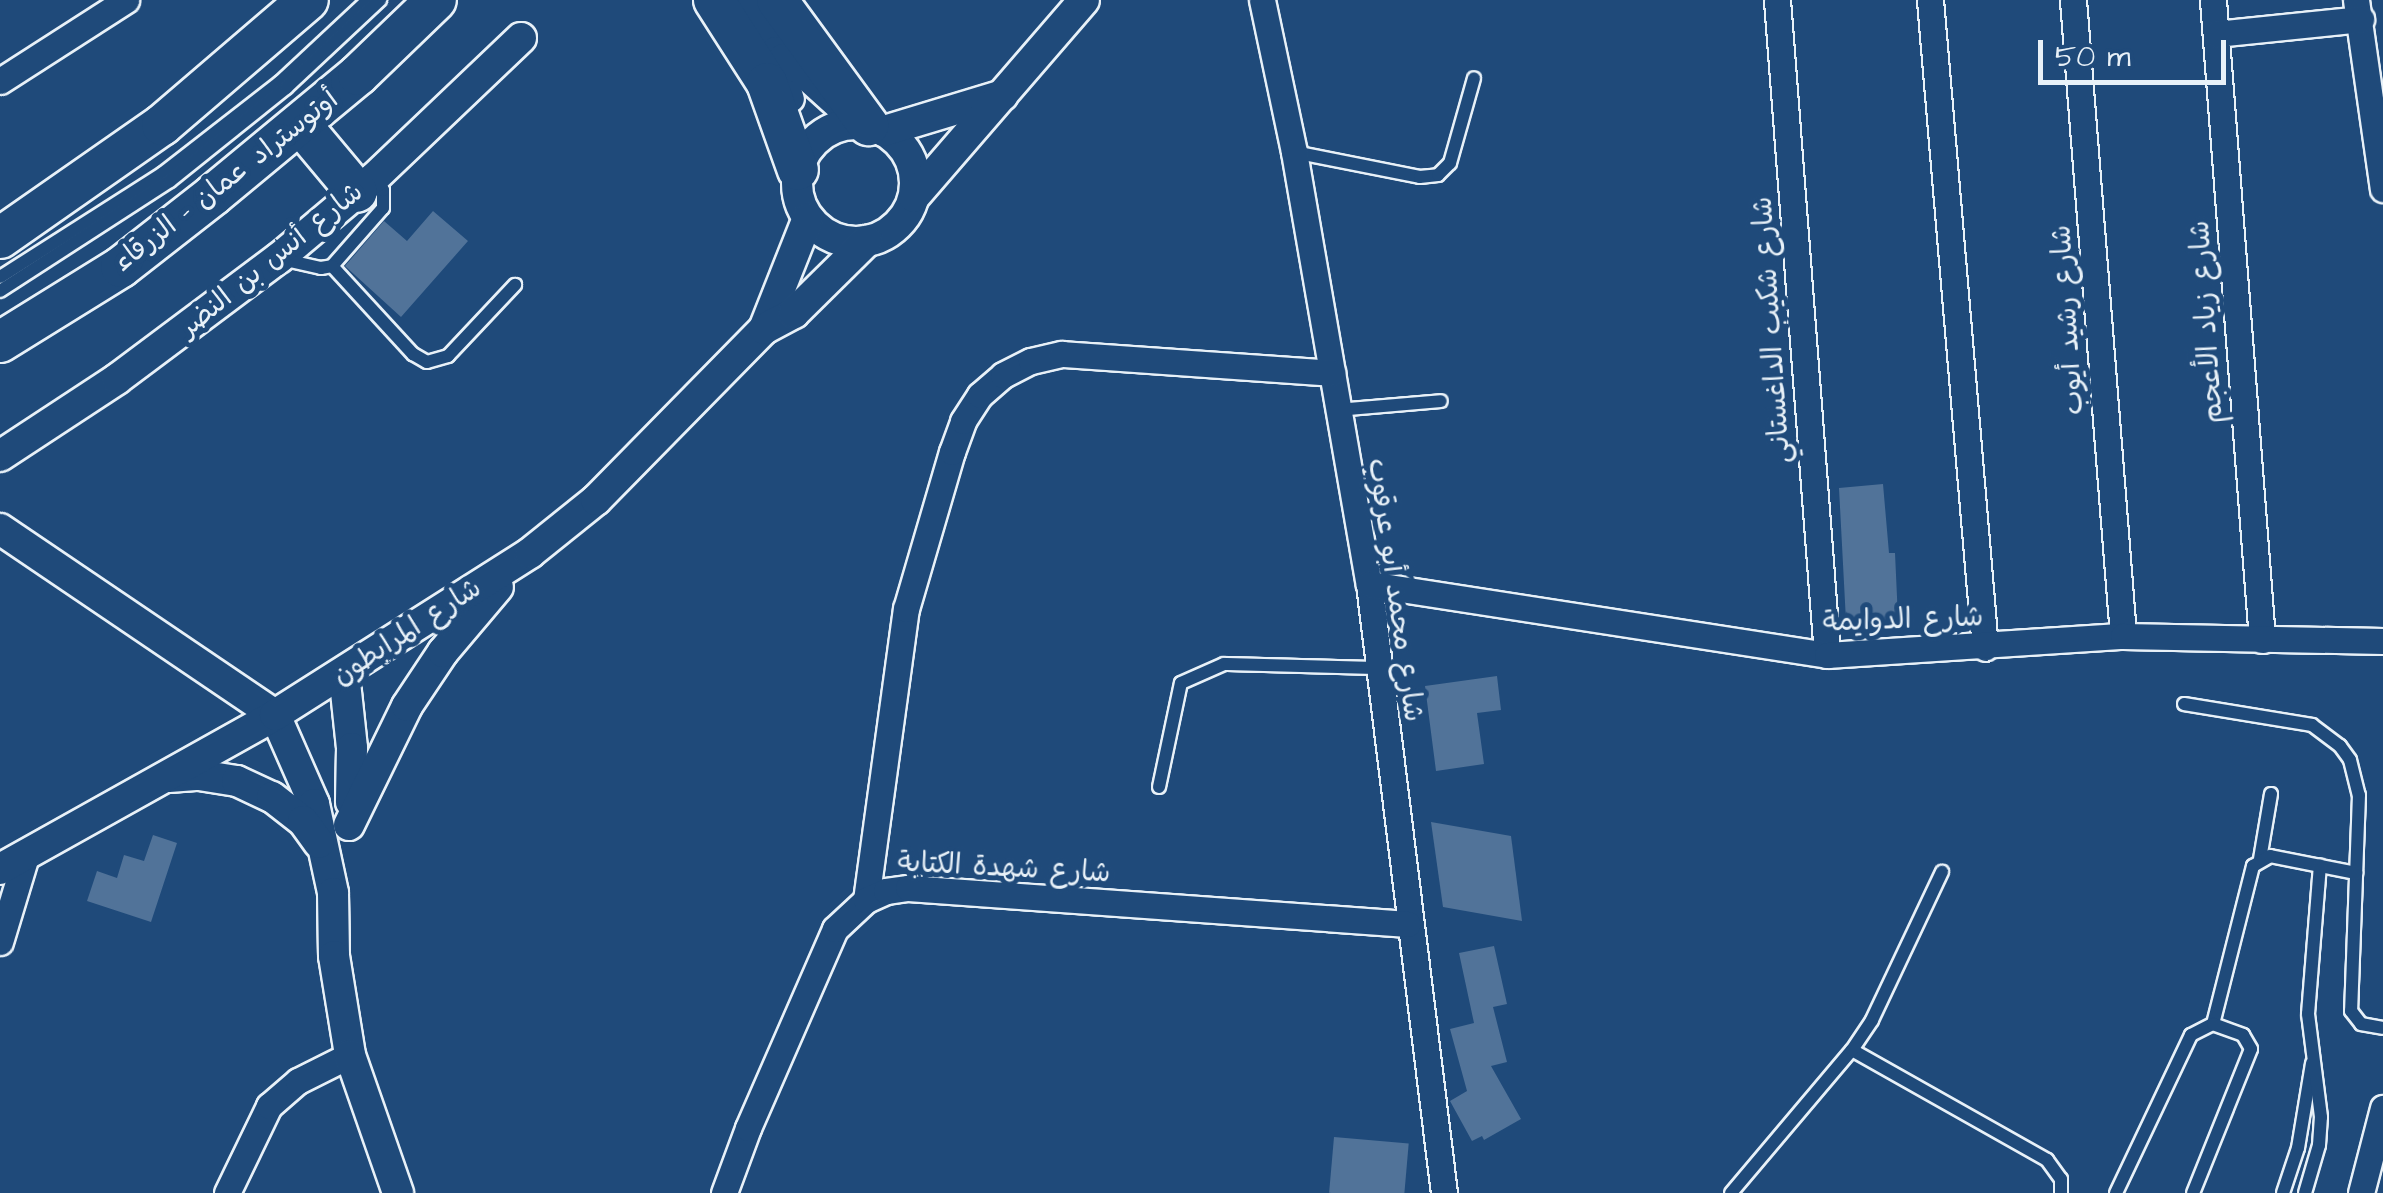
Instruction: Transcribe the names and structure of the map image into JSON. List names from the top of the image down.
{
  "streets": {
    "highway": ["أوتوستراد عمان - الزرقاء"],
    "street": [
      "شارع أنس بن النضر",
      "شارع رشيد أيوب",
      "شارع زياد الأعجم",
      "شارع شكيب الداغستاني",
      "شارع محمد أبو عرقوب",
      "شارع الدوايمة",
      "شارع المرابطون",
      "شارع شهدة الكتابة"
    ]
  },
  "crossings": [
    ["شارع رشيد أيوب", "شارع الدوايمة"],
    ["شارع زياد الأعجم", "شارع الدوايمة"],
    ["شارع شكيب الداغستاني", "شارع الدوايمة"],
    ["شارع محمد أبو عرقوب", "شارع الدوايمة"],
    ["شارع محمد أبو عرقوب", "شارع شهدة الكتابة"]
  ],
  "scale_bar": "50 m"
}
